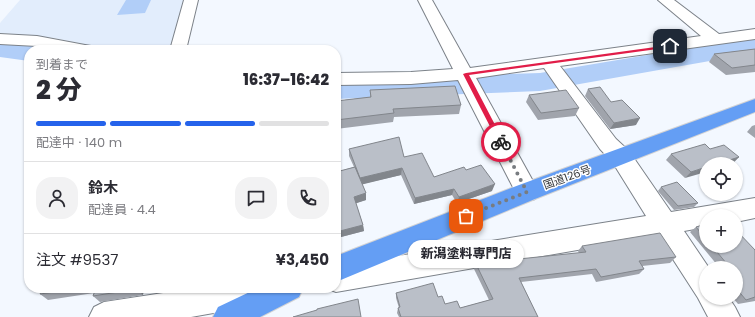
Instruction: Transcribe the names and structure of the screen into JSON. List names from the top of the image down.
{
  "streets": {
    "highway": ["国道126号"]
  },
  "places": ["新潟塗料専門店"],
  "page": {
    "heading": ["2 分", "到着まで", "16:37–16:42"],
    "panel": [
      "鈴木",
      "配達員 · 4.4",
      "注文 #9537",
      "¥3,450"
    ],
    "bar": "配達中 · 140 m",
    "map_buttons": ["+", "−"],
    "bubble": "新潟塗料専門店"
  }
}
